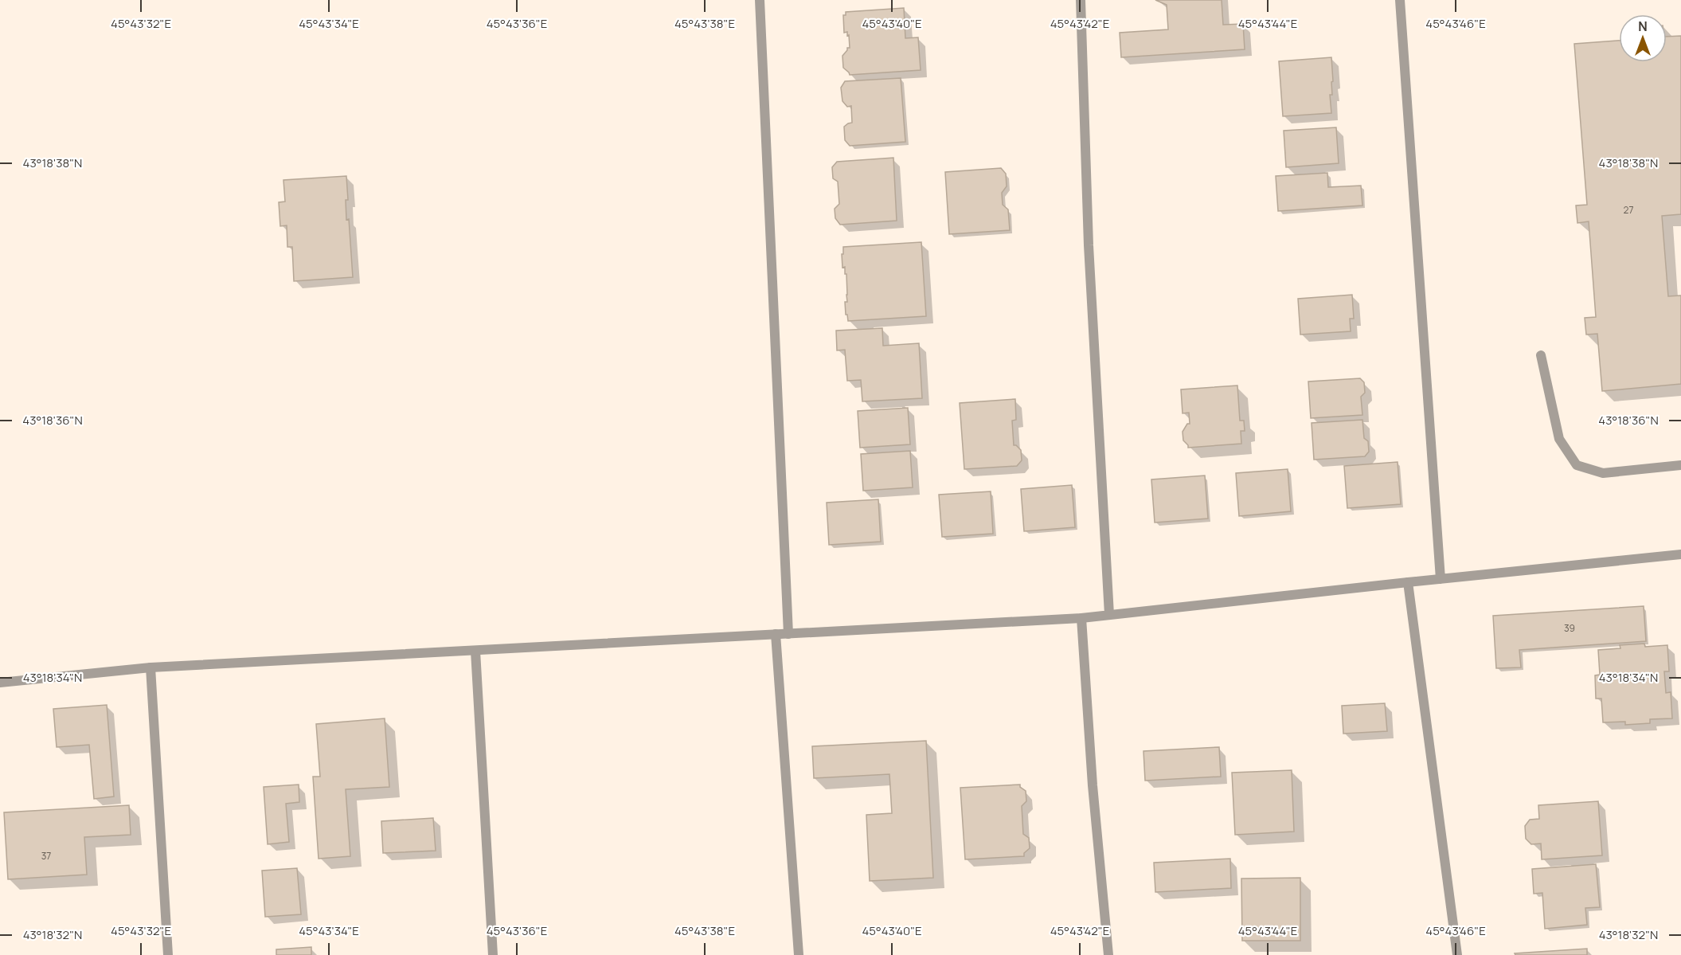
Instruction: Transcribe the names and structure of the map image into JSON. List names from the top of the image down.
{
  "house_numbers": ["27", "39", "37"],
  "north": "top",
  "coordinates": [
    "45°43'32\"E",
    "45°43'34\"E",
    "45°43'36\"E",
    "45°43'38\"E",
    "45°43'40\"E",
    "45°43'42\"E",
    "45°43'44\"E",
    "45°43'46\"E",
    "43°18'38\"N",
    "43°18'36\"N",
    "43°18'34\"N",
    "43°18'32\"N"
  ]
}
